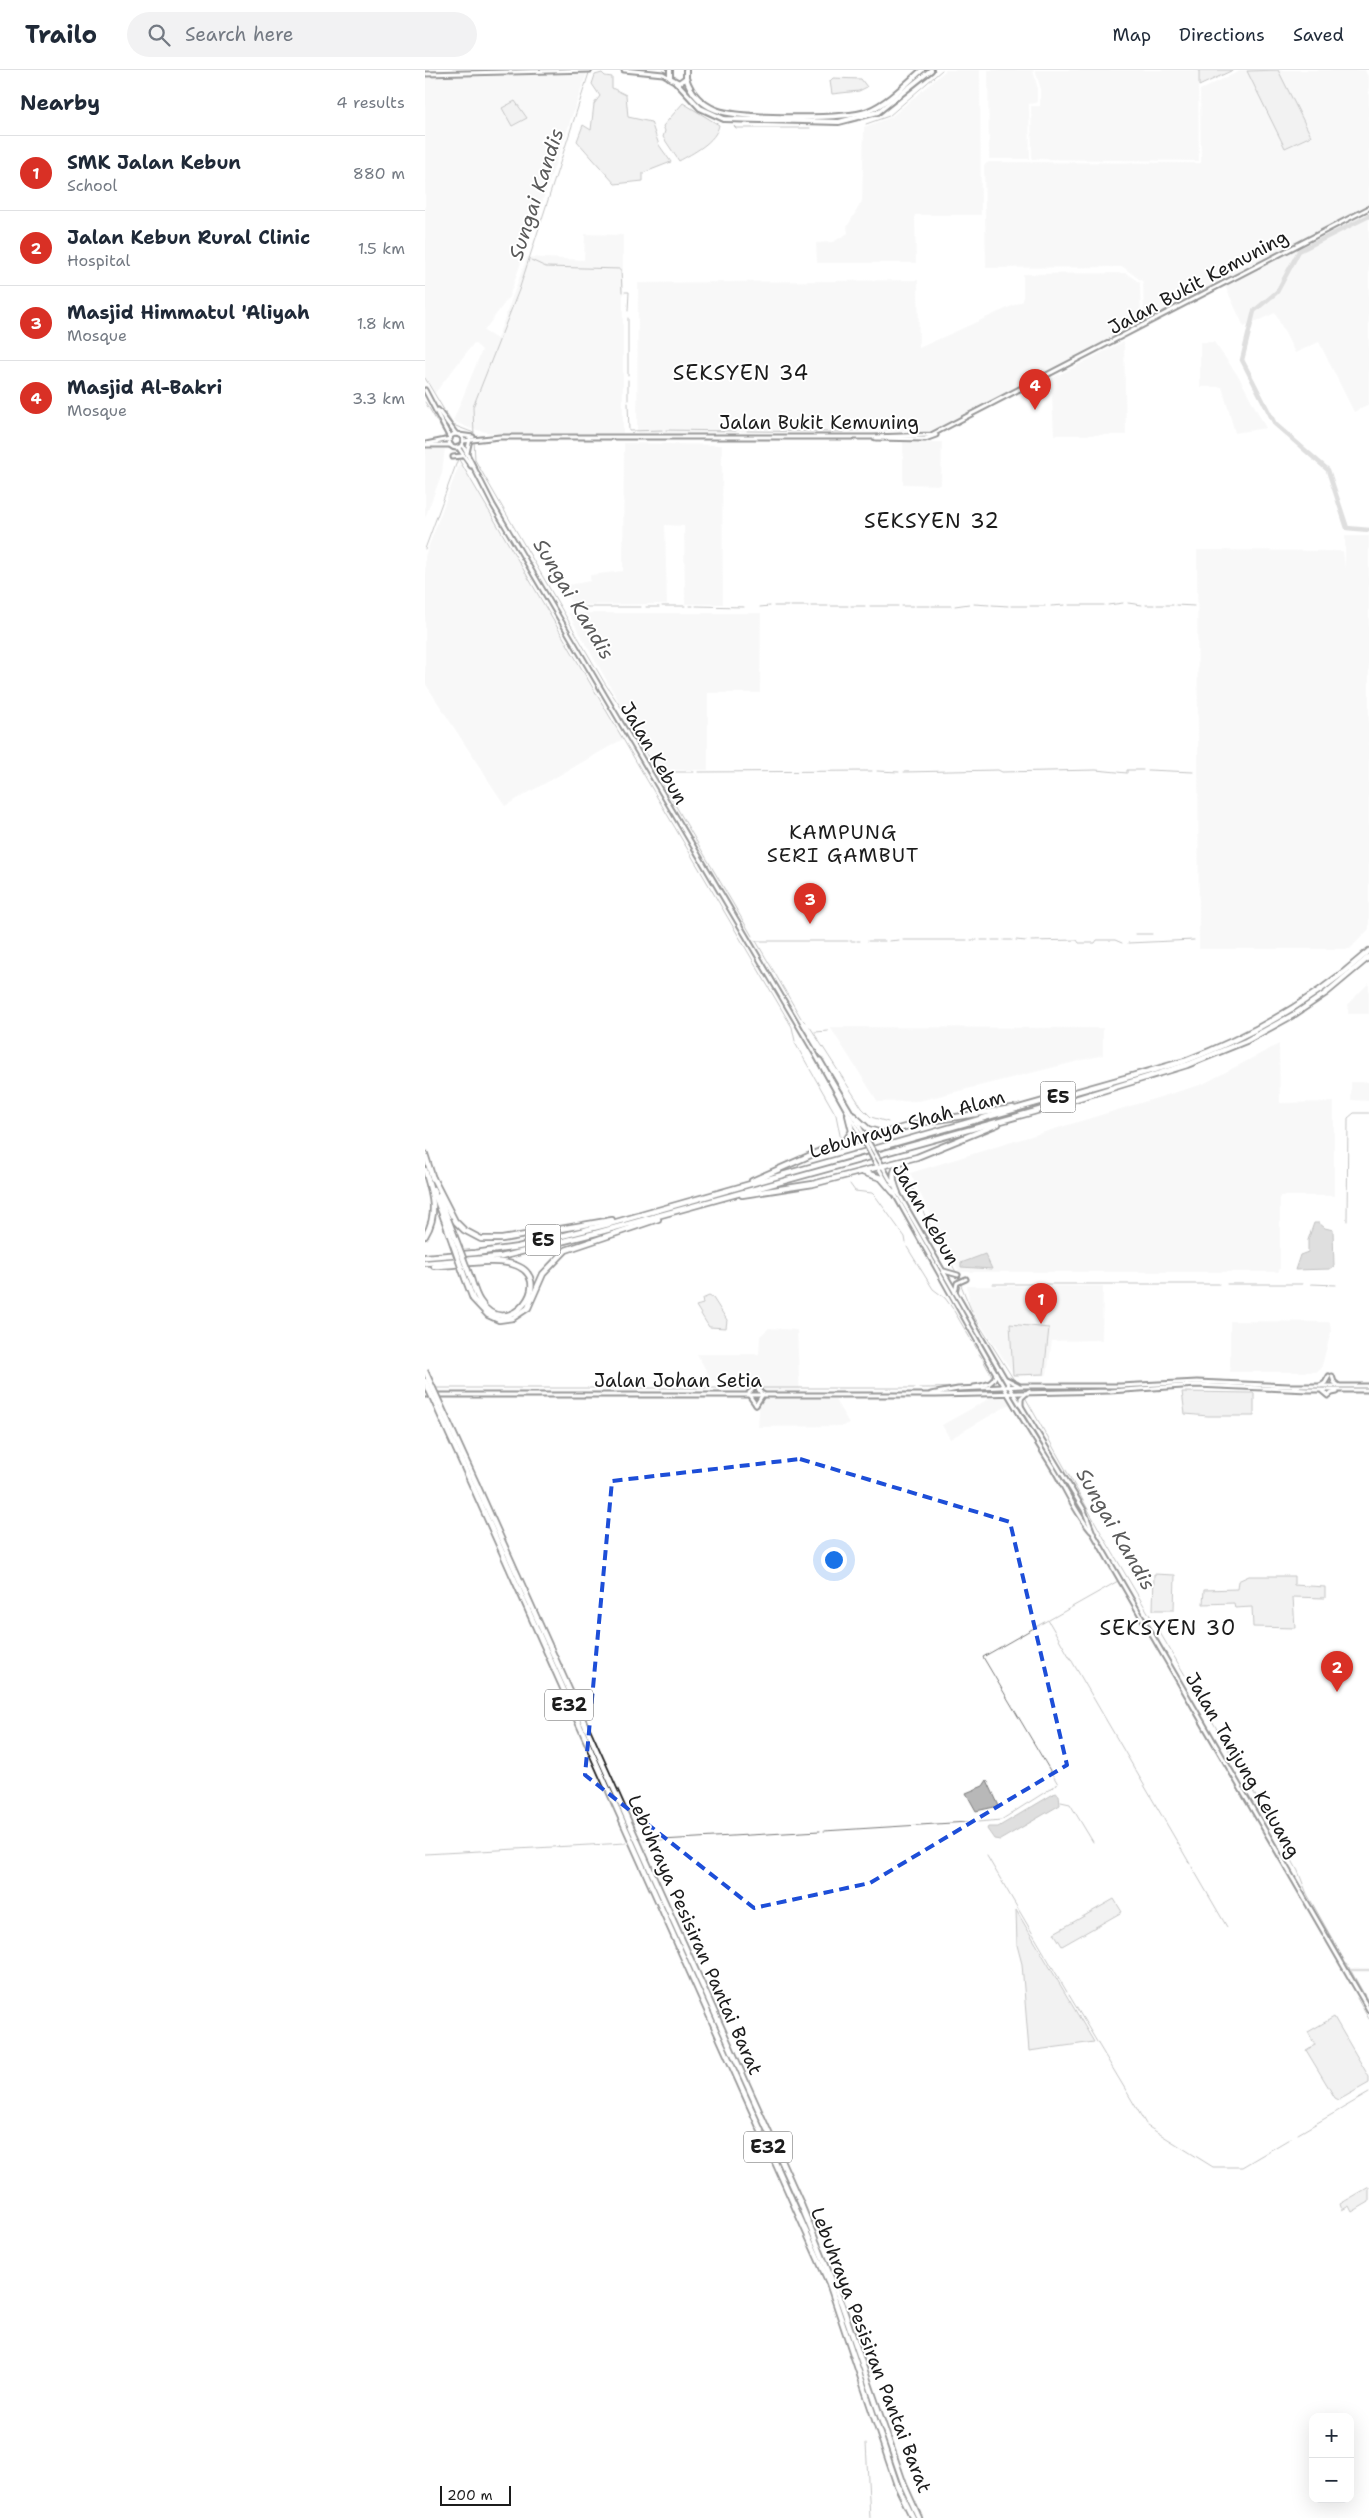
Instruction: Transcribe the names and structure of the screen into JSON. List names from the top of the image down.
{
  "streets": {
    "highway": [
      "E5",
      "Lebuhraya Shah Alam",
      "E32",
      "Lebuhraya Pesisiran Pantai Barat"
    ],
    "main road": [
      "Jalan Bukit Kemuning",
      "Jalan Kebun",
      "Jalan Johan Setia",
      "Jalan Tanjung Keluang"
    ]
  },
  "crossings": [
    ["Jalan Bukit Kemuning", "Jalan Kebun"],
    ["Jalan Kebun", "Jalan Johan Setia"],
    ["Jalan Kebun", "Jalan Tanjung Keluang"],
    ["Jalan Johan Setia", "Jalan Tanjung Keluang"]
  ],
  "districts": [
    "SEKSYEN 34",
    "SEKSYEN 32",
    "KAMPUNG SERI GAMBUT",
    "SEKSYEN 30"
  ],
  "water": ["Sungai Kandis"],
  "scale_bar": "200 m",
  "page": {
    "header": "Trailo",
    "search": "Search here",
    "nav": ["Map", "Directions", "Saved"],
    "heading": ["Nearby", "4 results"],
    "list": [
      {
        "mark": "1",
        "name": "SMK Jalan Kebun",
        "note": "School",
        "value": "880 m"
      },
      {
        "mark": "2",
        "name": "Jalan Kebun Rural Clinic",
        "note": "Hospital",
        "value": "1.5 km"
      },
      {
        "mark": "3",
        "name": "Masjid Himmatul 'Aliyah",
        "note": "Mosque",
        "value": "1.8 km"
      },
      {
        "mark": "4",
        "name": "Masjid Al-Bakri",
        "note": "Mosque",
        "value": "3.3 km"
      }
    ],
    "pins": [
      "4",
      "3",
      "1",
      "2"
    ],
    "map_buttons": ["+", "−"],
    "scale": "200 m"
  }
}
